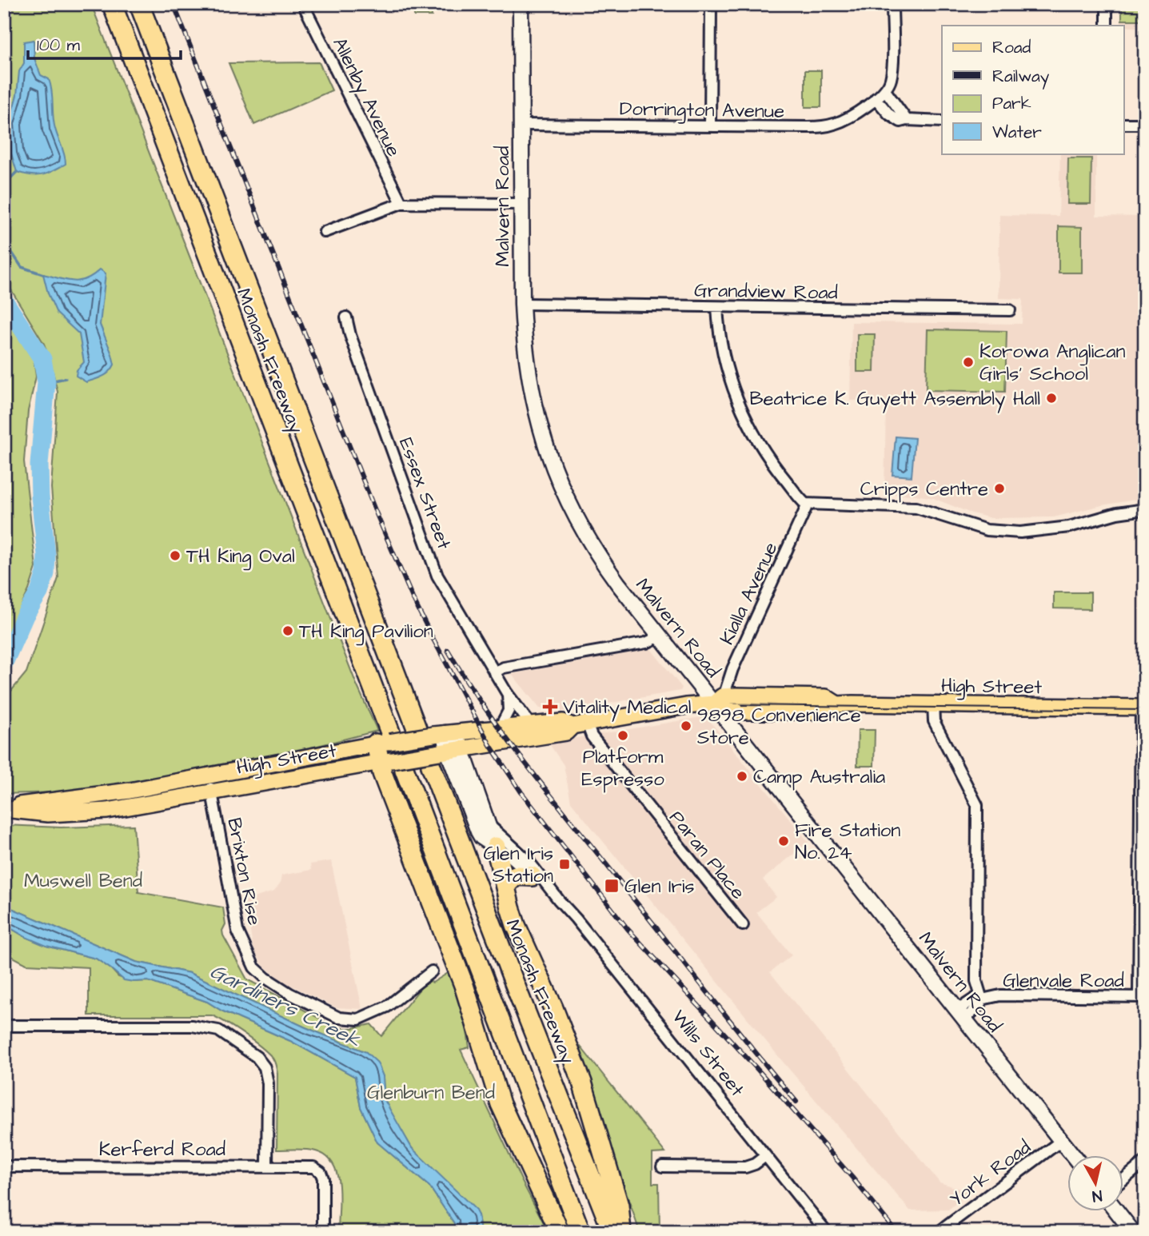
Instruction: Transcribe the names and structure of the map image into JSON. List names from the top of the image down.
{
  "streets": {
    "highway": ["Monash Freeway"],
    "main road": ["Malvern Road", "High Street", "Wills Street"],
    "street": [
      "Allenby Avenue",
      "Dorrington Avenue",
      "Grandview Road",
      "Essex Street",
      "Kialla Avenue",
      "Paran Place",
      "Brixton Rise",
      "Glenvale Road",
      "Kerferd Road",
      "York Road"
    ]
  },
  "crossings": [
    ["Dorrington Avenue", "Malvern Road"],
    ["Malvern Road", "Grandview Road"],
    ["Malvern Road", "Kialla Avenue"],
    ["Malvern Road", "High Street"],
    ["Malvern Road", "Glenvale Road"],
    ["Malvern Road", "York Road"],
    ["Monash Freeway", "High Street"],
    ["Monash Freeway", "Wills Street"],
    ["Essex Street", "High Street"],
    ["Kialla Avenue", "High Street"],
    ["High Street", "Paran Place"],
    ["High Street", "Brixton Rise"],
    ["High Street", "Wills Street"]
  ],
  "water": ["Gardiners Creek"],
  "parks": ["Muswell Bend", "Glenburn Bend"],
  "places": {
    "other": [
      "Korowa Anglican Girls' School",
      "Beatrice K. Guyett Assembly Hall",
      "Cripps Centre",
      "TH King Oval",
      "TH King Pavilion",
      "9898 Convenience Store",
      "Platform Espresso",
      "Camp Australia",
      "Fire Station No. 24"
    ],
    "health": ["Vitality Medical"],
    "transit": ["Glen Iris Station", "Glen Iris"]
  },
  "legend": [
    "Road",
    "Railway",
    "Park",
    "Water"
  ],
  "scale_bar": "100 m",
  "north": "bottom"
}
